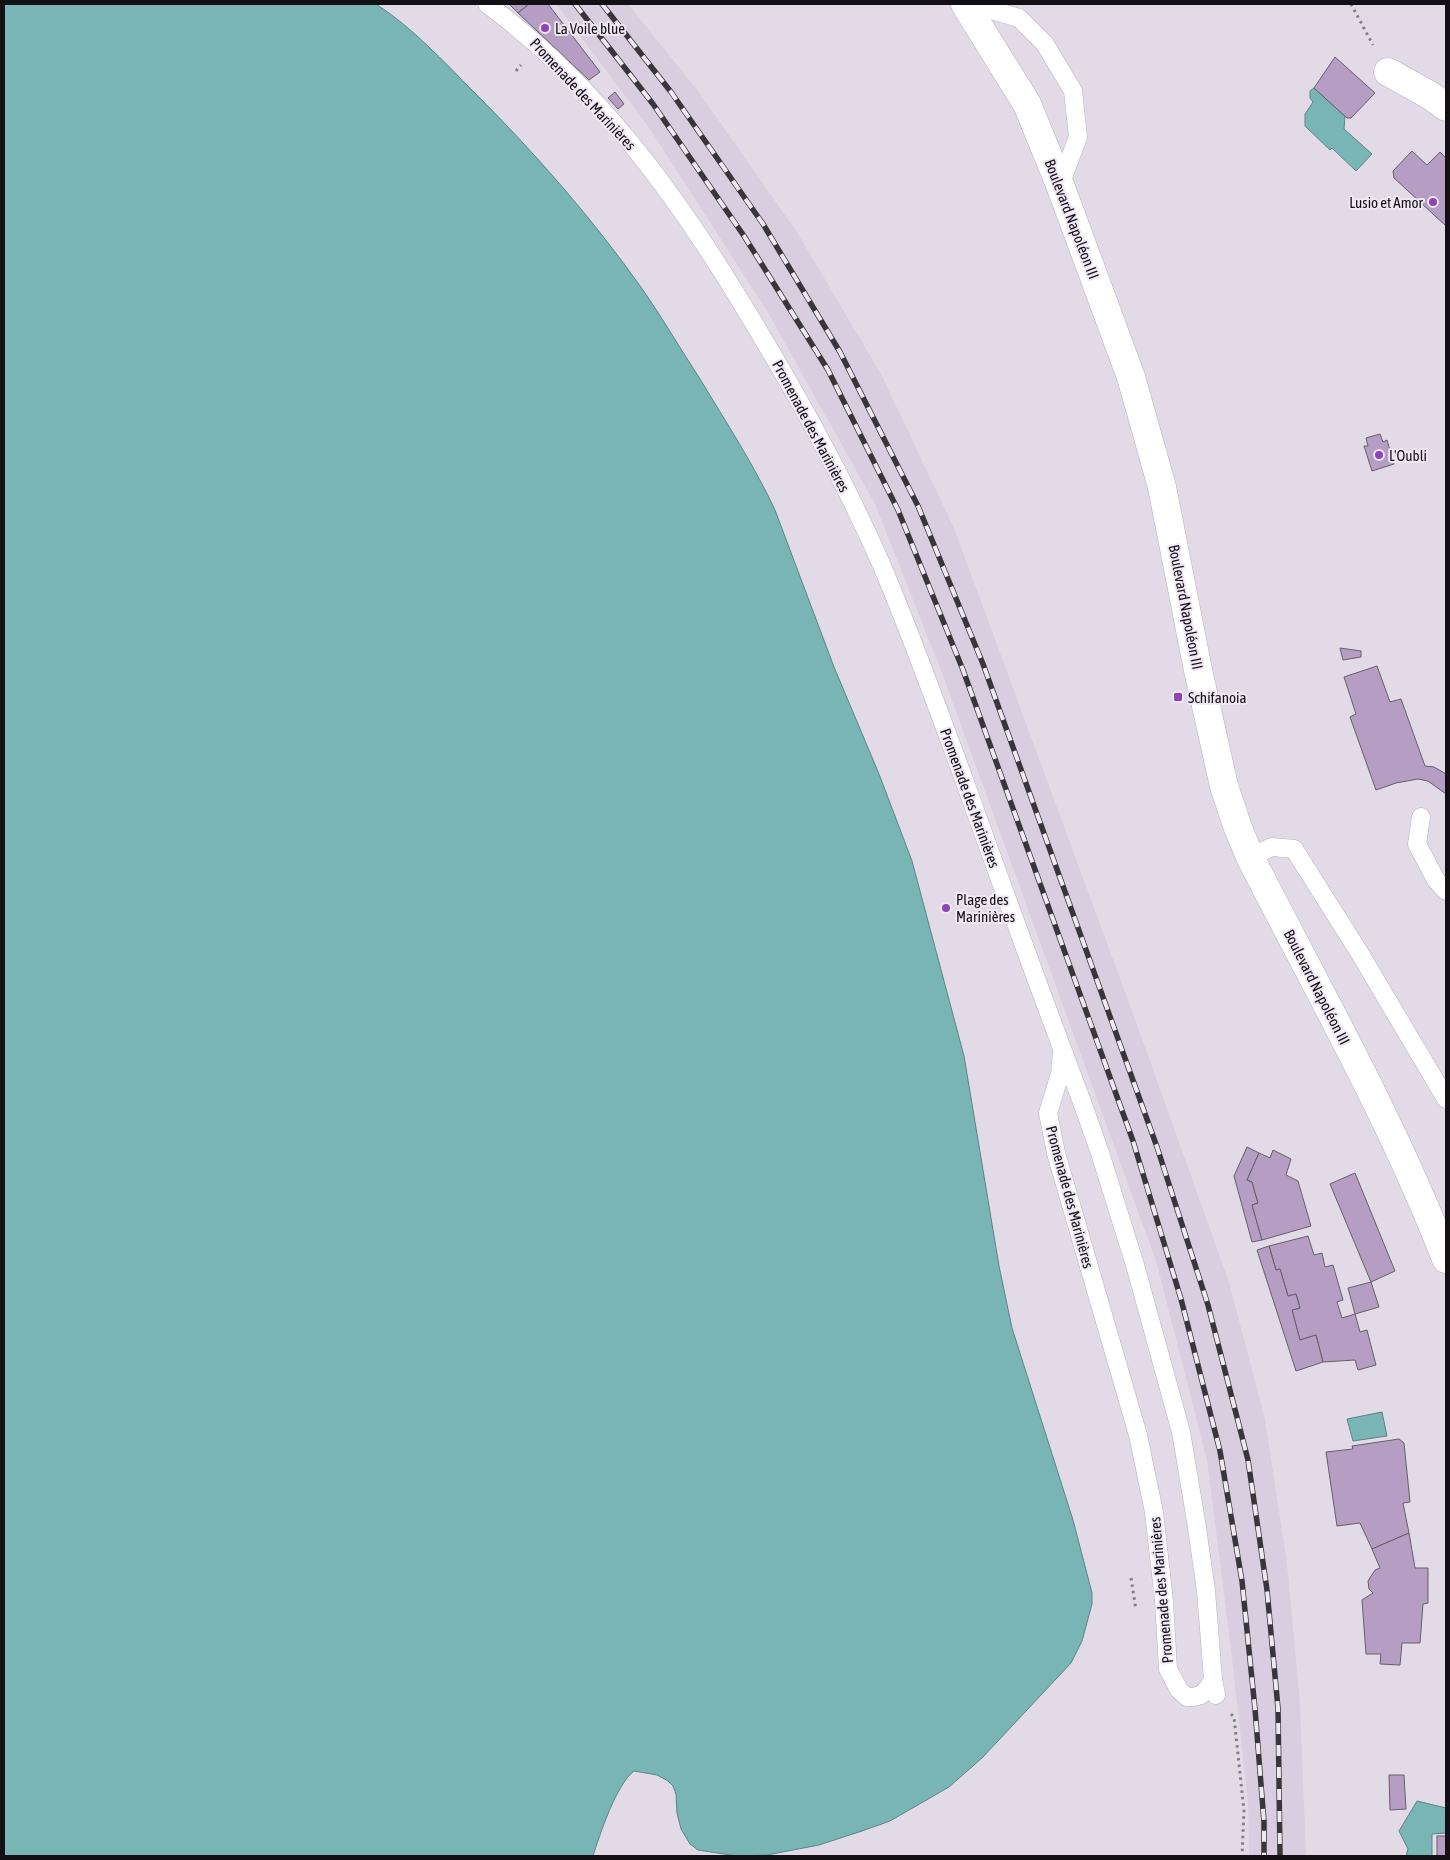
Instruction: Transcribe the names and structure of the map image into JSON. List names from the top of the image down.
{
  "streets": {
    "main road": ["Boulevard Napoléon III"],
    "lane": ["Promenade des Marinières"]
  },
  "places": {
    "other": [
      "La Voile blue",
      "Lusio et Amor",
      "L'Oubli",
      "Plage des Marinières"
    ],
    "transit": ["Schifanoia"]
  }
}
